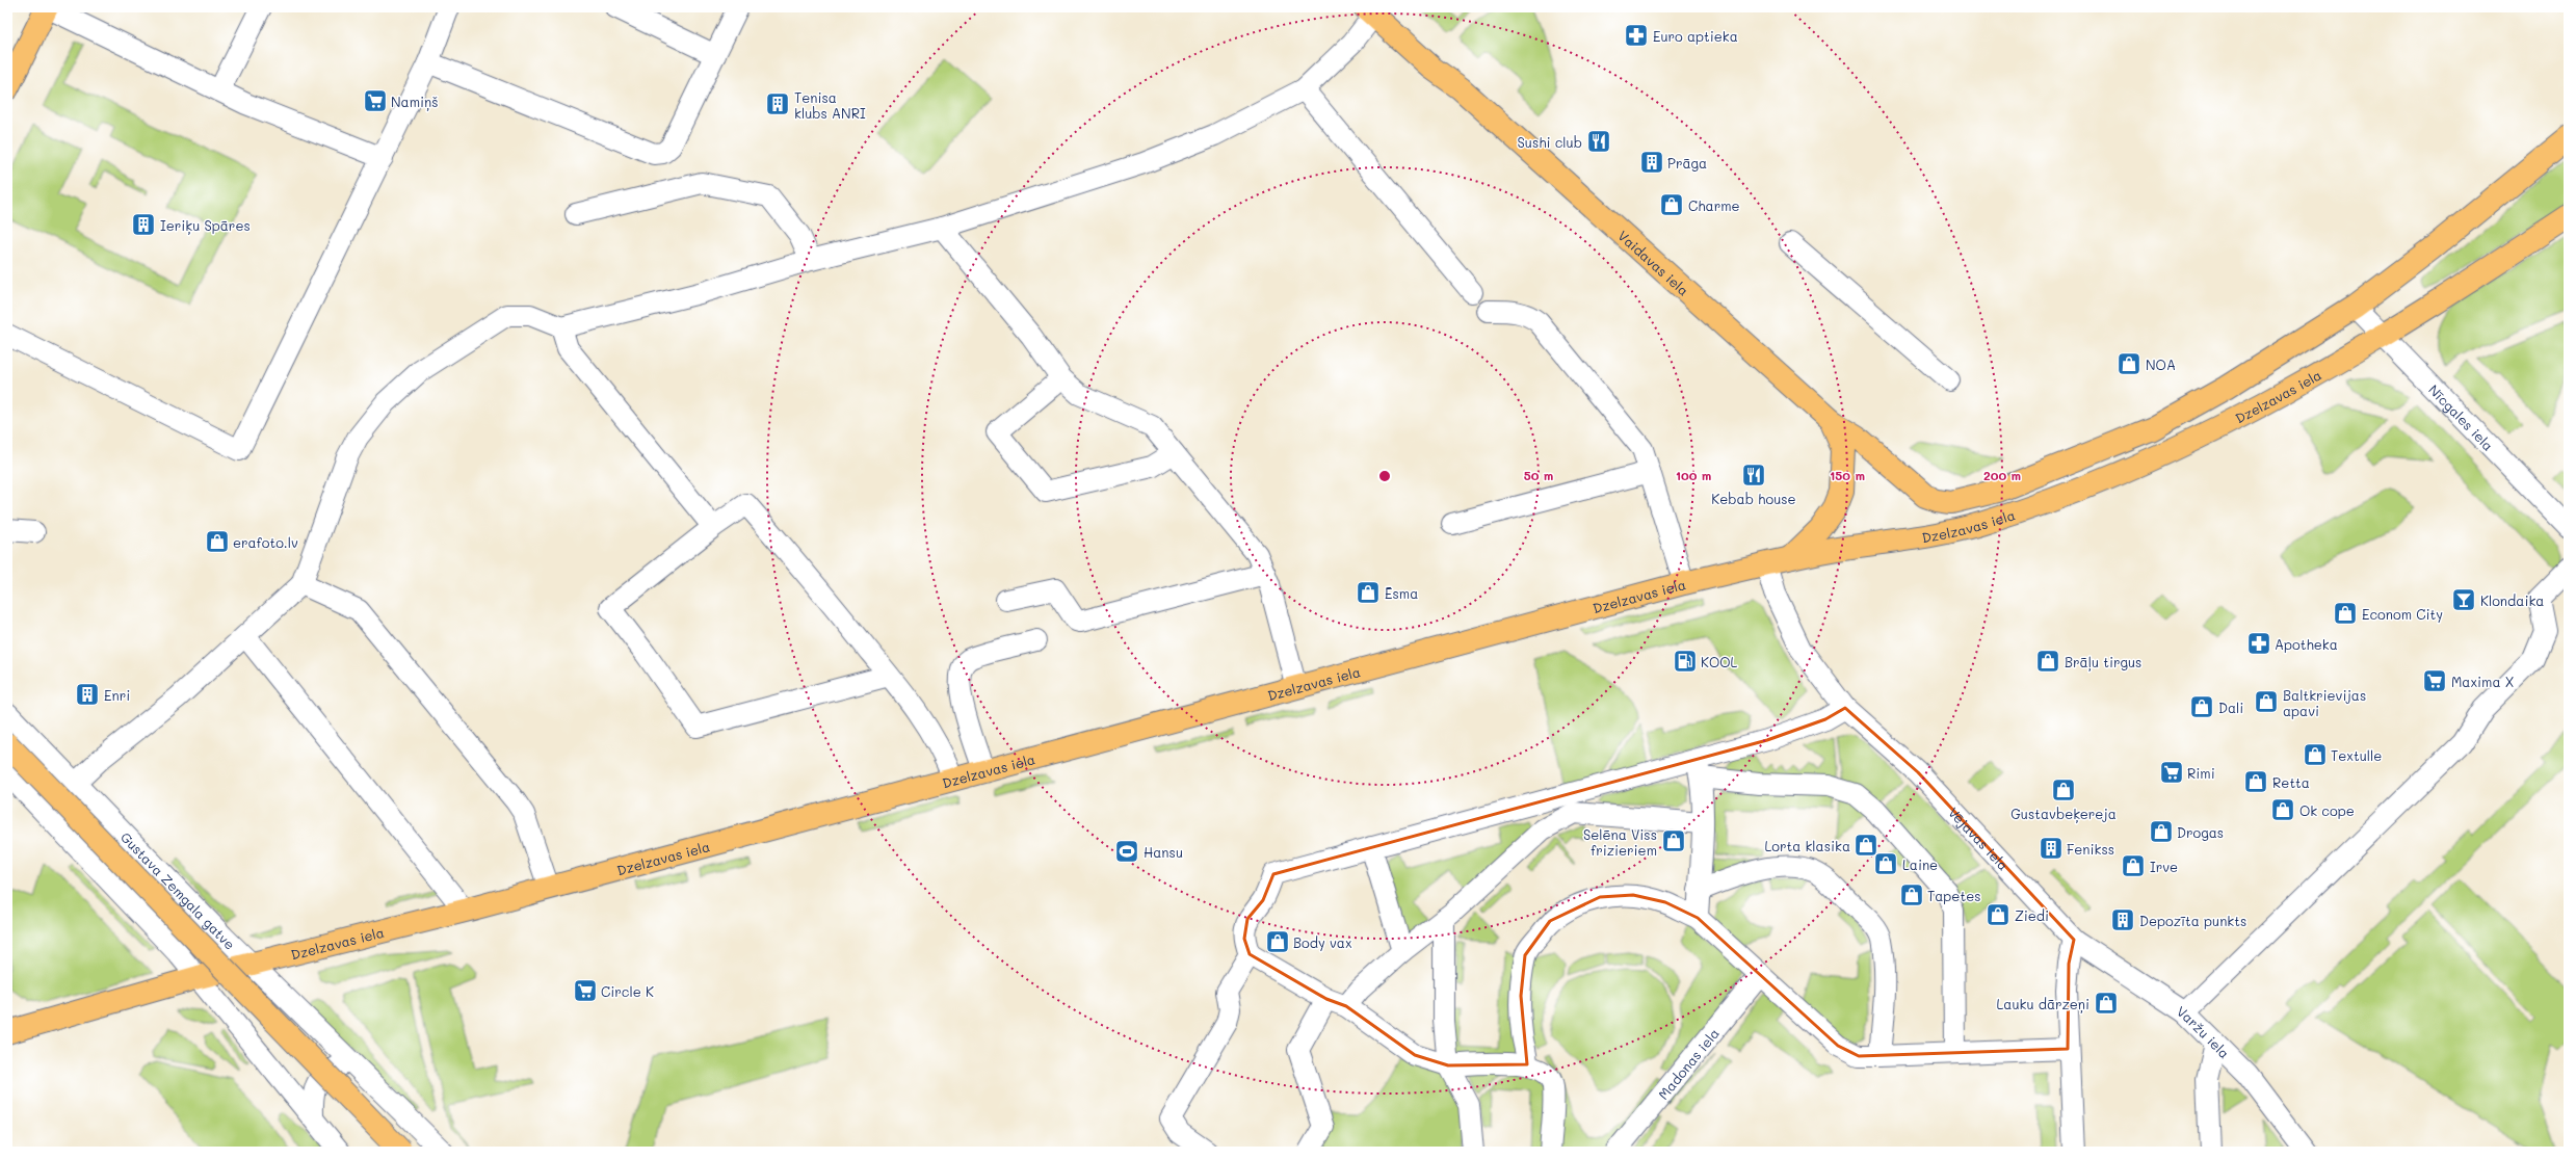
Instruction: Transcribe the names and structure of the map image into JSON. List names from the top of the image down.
{
  "streets": {
    "main road": ["Vaidavas iela", "Dzelzavas iela", "Gustava Zemgala gatve"],
    "street": [
      "Nīcgales iela",
      "Vējavas iela",
      "Varžu iela",
      "Madonas iela"
    ]
  },
  "crossings": [
    ["Vaidavas iela", "Dzelzavas iela"],
    ["Dzelzavas iela", "Nīcgales iela"],
    ["Dzelzavas iela", "Vējavas iela"],
    ["Dzelzavas iela", "Gustava Zemgala gatve"],
    ["Vējavas iela", "Varžu iela"]
  ],
  "places": {
    "pharmacy": ["Euro aptieka", "Apotheka"],
    "supermarket": [
      "Namiņš",
      "Maxima X",
      "Rimi",
      "Circle K"
    ],
    "building": [
      "Tenisa klubs ANRI",
      "Prāga",
      "Ieriķu Spāres",
      "Enri",
      "Fenikss",
      "Depozīta punkts"
    ],
    "restaurant": ["Sushi club", "Kebab house"],
    "shop": [
      "Charme",
      "NOA",
      "erafoto.lv",
      "Ēsma",
      "Econom City",
      "Brāļu tirgus",
      "Baltkrievijas apavi",
      "Dali",
      "Textulle",
      "Retta",
      "Gustavbeķereja",
      "Ok cope",
      "Drogas",
      "Selēna Viss frizieriem",
      "Lorta klasika",
      "Laine",
      "Irve",
      "Tapetes",
      "Ziedi",
      "Body vax",
      "Lauku dārzeņi"
    ],
    "bar": ["Klondaika"],
    "fuel station": ["KOOL"],
    "sports": ["Hansu"]
  },
  "rings": [
    "50 m",
    "100 m",
    "150 m",
    "200 m"
  ]
}
